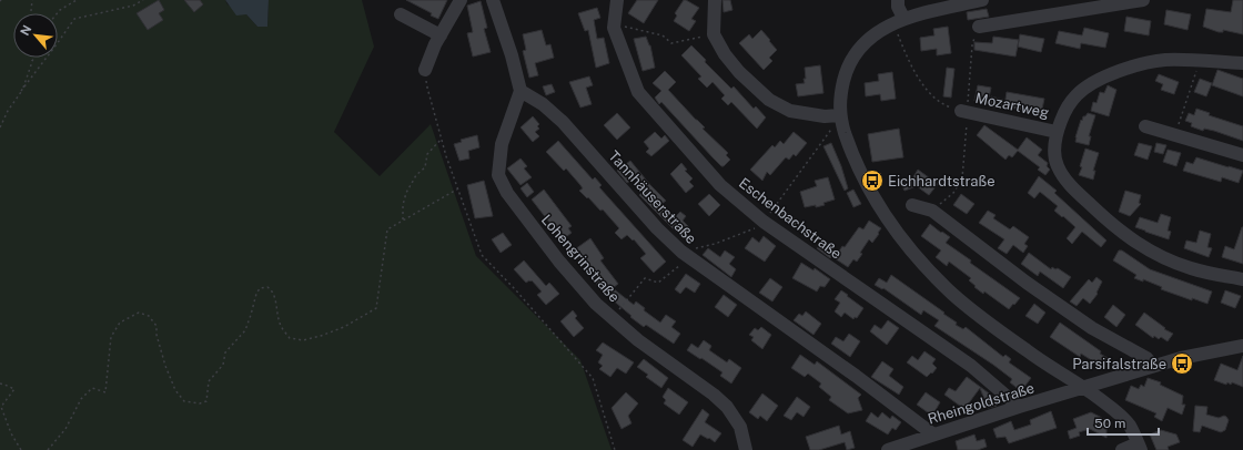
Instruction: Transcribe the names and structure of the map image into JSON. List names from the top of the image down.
{
  "streets": {
    "street": [
      "Mozartweg",
      "Tannhäuserstraße",
      "Eschenbachstraße",
      "Lohengrinstraße",
      "Rheingoldstraße"
    ]
  },
  "crossings": [
    ["Tannhäuserstraße", "Lohengrinstraße"],
    ["Tannhäuserstraße", "Rheingoldstraße"],
    ["Eschenbachstraße", "Rheingoldstraße"]
  ],
  "places": {
    "bus stop": ["Eichhardtstraße", "Parsifalstraße"]
  },
  "scale_bar": "50 m",
  "north": "top left"
}
